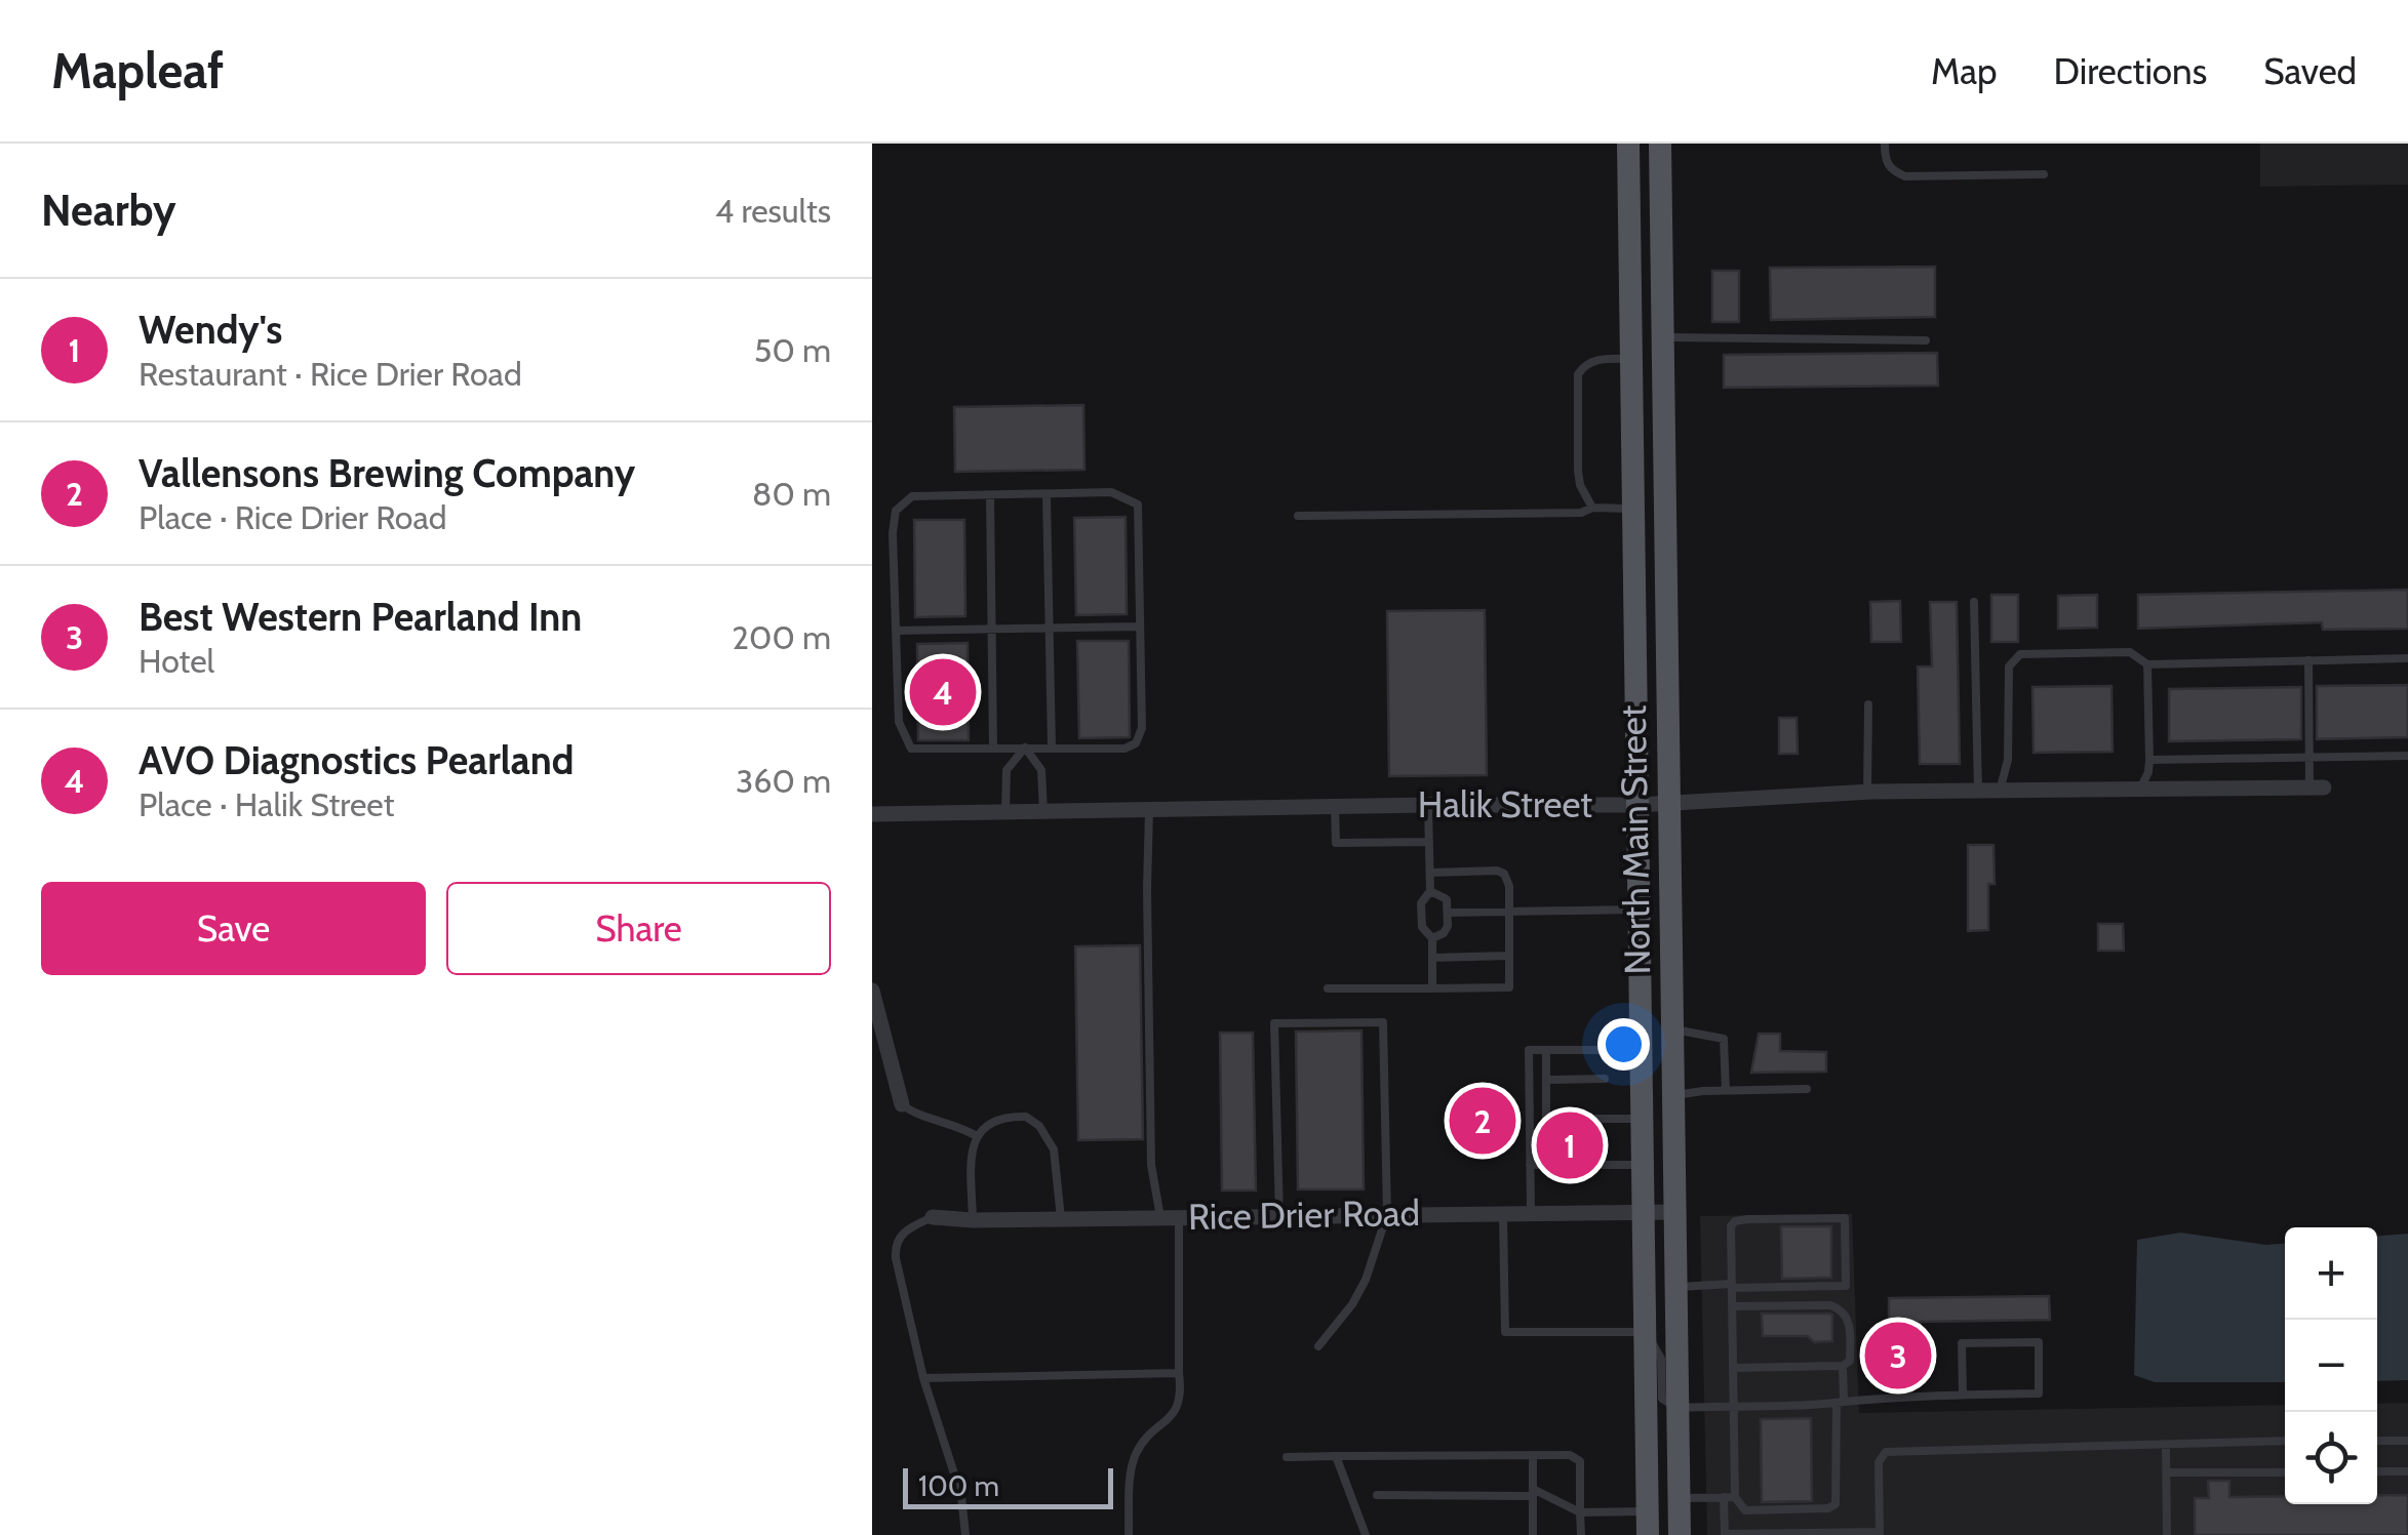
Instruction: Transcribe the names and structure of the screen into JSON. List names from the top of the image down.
{
  "streets": {
    "main road": ["North Main Street"],
    "street": ["Halik Street", "Rice Drier Road"]
  },
  "crossings": [
    ["Halik Street", "North Main Street"],
    ["North Main Street", "Rice Drier Road"]
  ],
  "scale_bar": "100 m",
  "page": {
    "header": "Mapleaf",
    "nav": ["Map", "Directions", "Saved"],
    "heading": ["Nearby", "4 results"],
    "list": [
      {
        "mark": "1",
        "name": "Wendy's",
        "note": "Restaurant · Rice Drier Road",
        "value": "50 m"
      },
      {
        "mark": "2",
        "name": "Vallensons Brewing Company",
        "note": "Place · Rice Drier Road",
        "value": "80 m"
      },
      {
        "mark": "3",
        "name": "Best Western Pearland Inn",
        "note": "Hotel",
        "value": "200 m"
      },
      {
        "mark": "4",
        "name": "AVO Diagnostics Pearland",
        "note": "Place · Halik Street",
        "value": "360 m"
      }
    ],
    "pins": [
      "4",
      "2",
      "1",
      "3"
    ],
    "buttons": ["Save", "Share"],
    "map_buttons": ["+", "−"],
    "scale": "100 m"
  }
}
